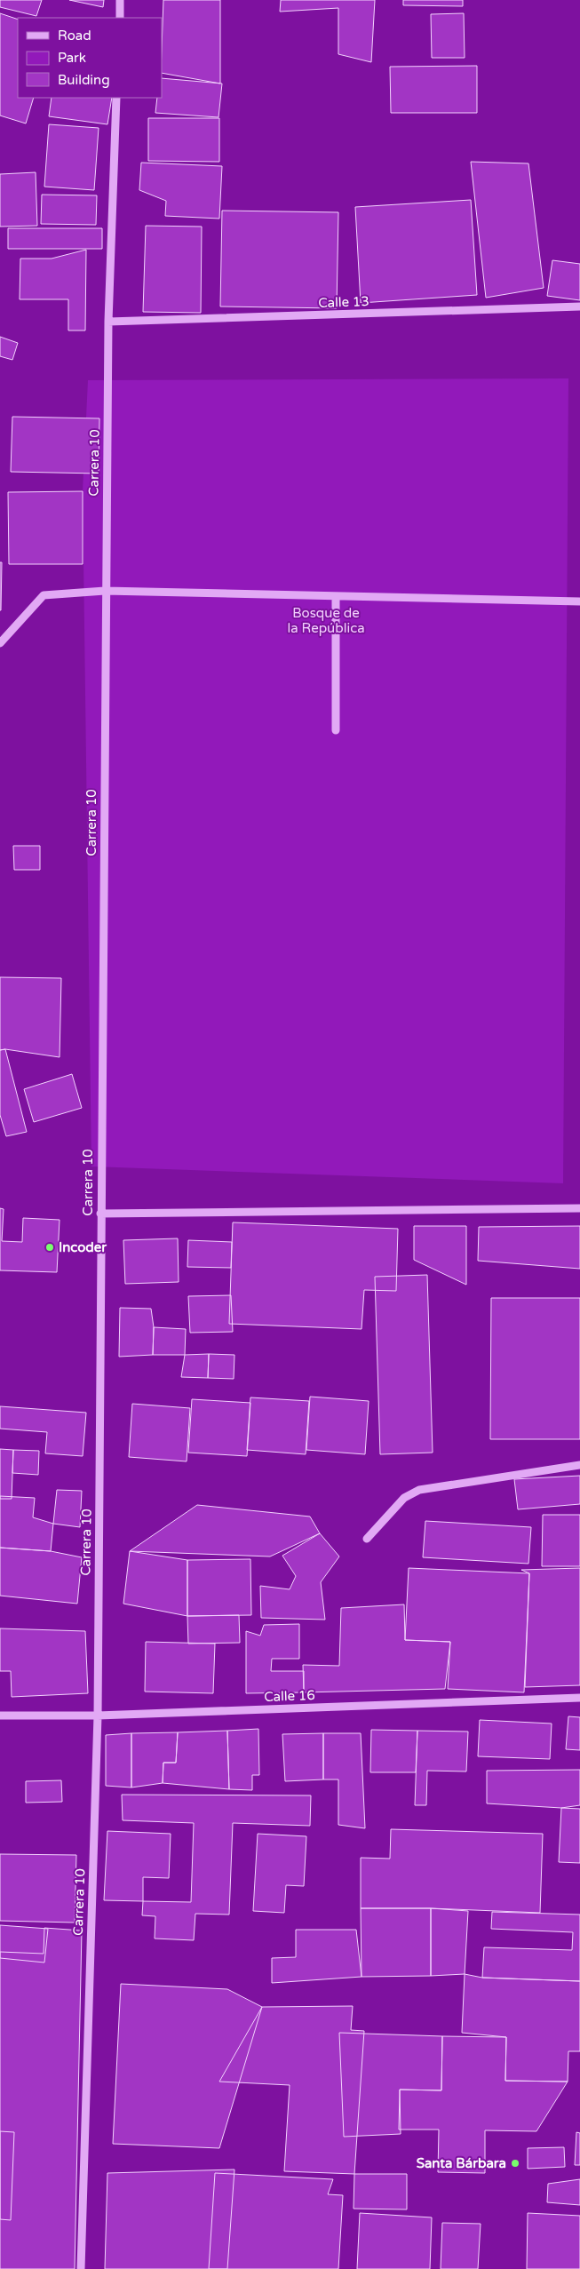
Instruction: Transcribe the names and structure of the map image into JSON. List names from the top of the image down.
{
  "streets": {
    "street": ["Calle 13", "Carrera 10", "Calle 16"]
  },
  "crossings": [
    ["Calle 13", "Carrera 10"],
    ["Carrera 10", "Calle 16"]
  ],
  "parks": ["Bosque de la República"],
  "places": ["Incoder", "Santa Bárbara"],
  "legend": ["Road", "Park", "Building"]
}
